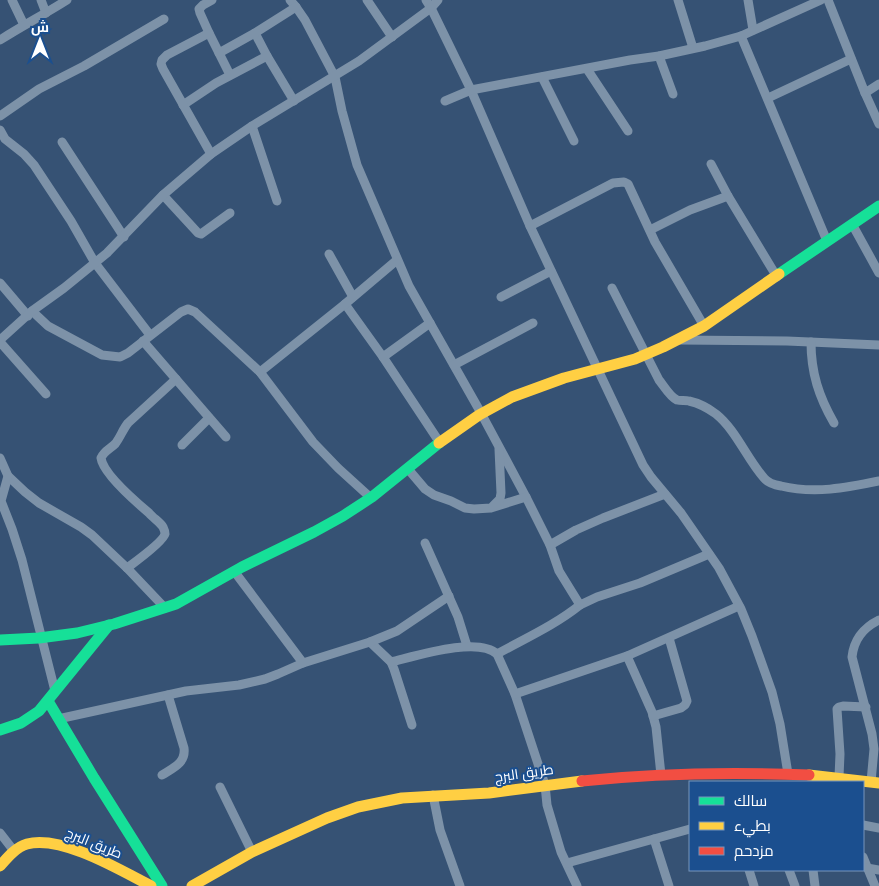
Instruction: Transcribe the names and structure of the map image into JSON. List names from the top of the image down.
{
  "streets": {
    "street": ["طريق البرج"]
  },
  "legend": ["سالك", "بطيء", "مزدحم"],
  "north": "top"
}
